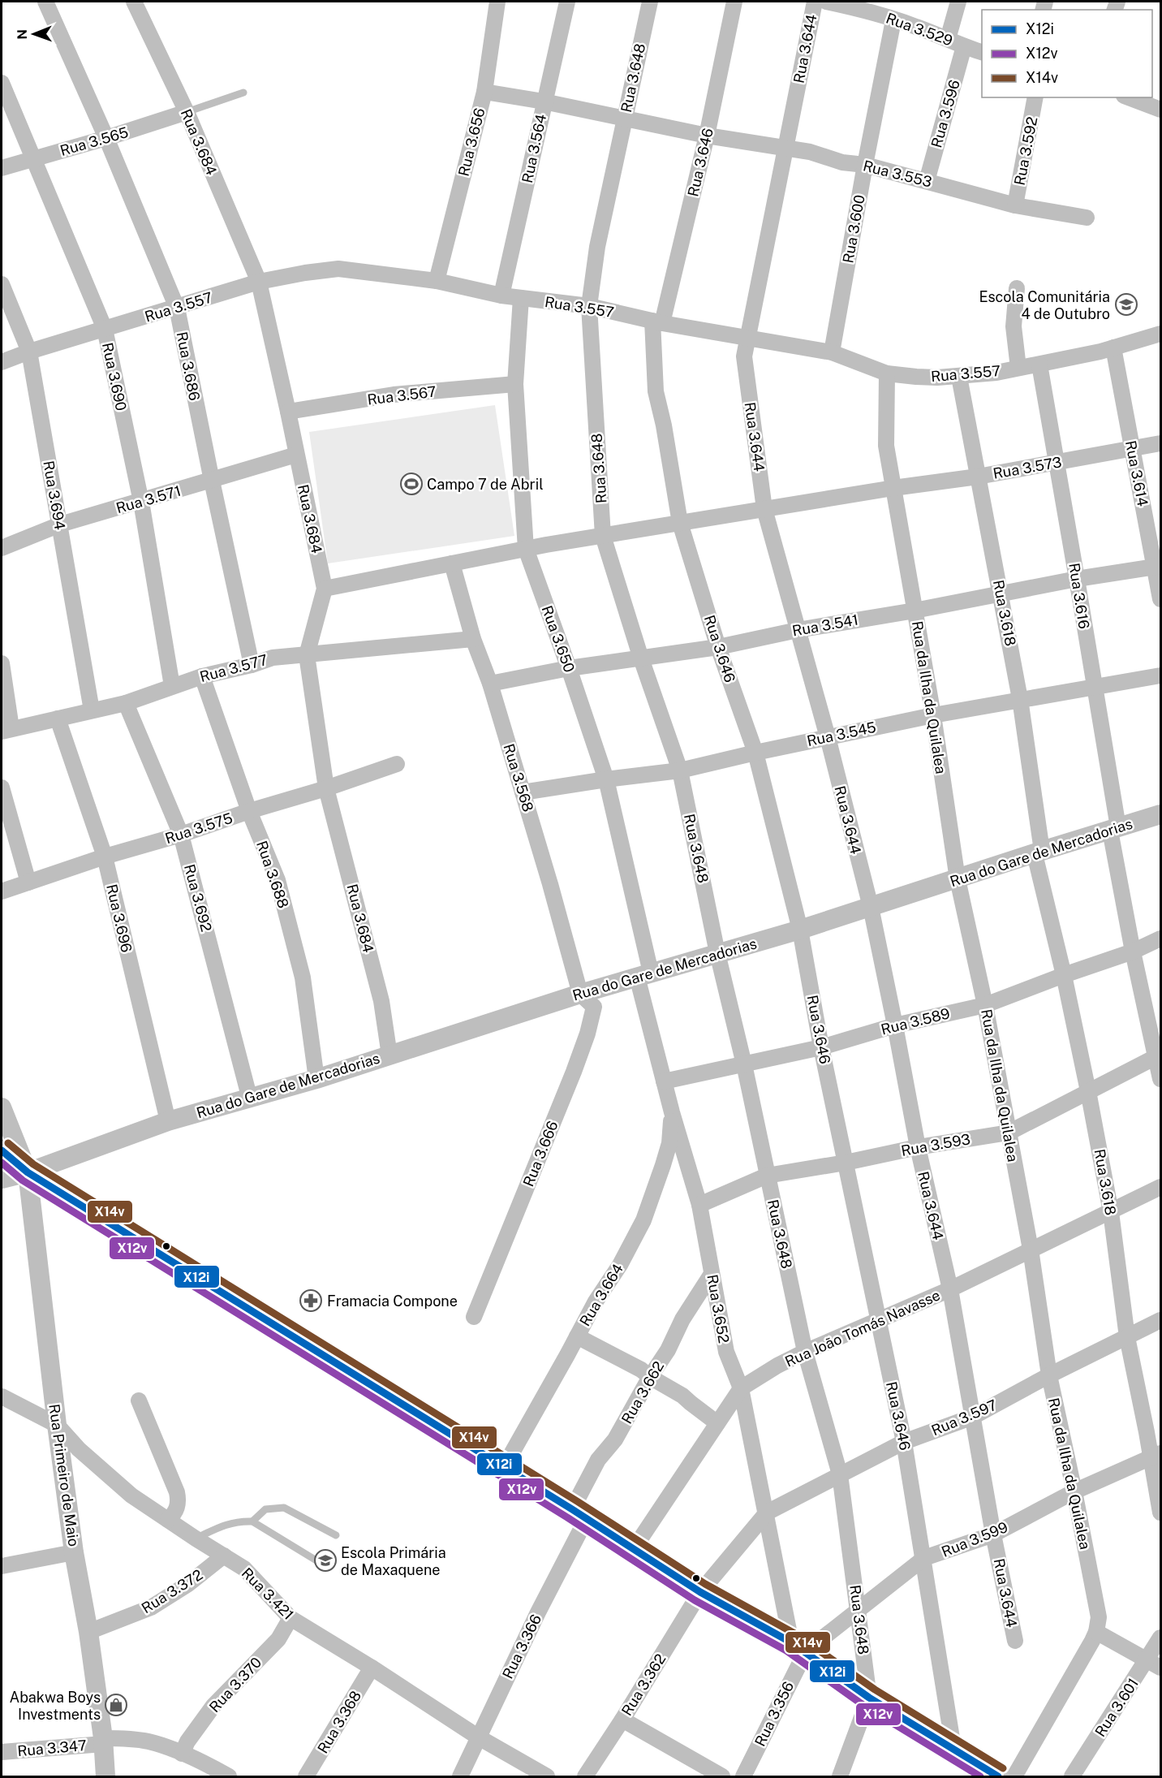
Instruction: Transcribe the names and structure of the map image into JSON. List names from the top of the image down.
{
  "streets": {
    "street": [
      "Rua 3.529",
      "Rua 3.644",
      "Rua 3.648",
      "Rua 3.596",
      "Rua 3.565",
      "Rua 3.684",
      "Rua 3.656",
      "Rua 3.564",
      "Rua 3.592",
      "Rua 3.646",
      "Rua 3.553",
      "Rua 3.600",
      "Rua 3.557",
      "Rua 3.686",
      "Rua 3.690",
      "Rua 3.567",
      "Rua 3.573",
      "Rua 3.614",
      "Rua 3.694",
      "Rua 3.571",
      "Rua 3.616",
      "Rua 3.618",
      "Rua 3.541",
      "Rua 3.650",
      "Rua 3.577",
      "Rua da Ilha da Quilalea",
      "Rua 3.545",
      "Rua 3.568",
      "Rua 3.575",
      "Rua do Gare de Mercadorias",
      "Rua 3.688",
      "Rua 3.692",
      "Rua 3.696",
      "Rua 3.589",
      "Rua 3.593",
      "Rua 3.666",
      "Rua 3.664",
      "Rua 3.652",
      "Rua João Tomás Navasse",
      "Rua 3.662",
      "Rua 3.597",
      "Rua Primeiro de Maio",
      "Rua 3.599",
      "Rua 3.372",
      "Rua 3.421",
      "Rua 3.366",
      "Rua 3.370",
      "Rua 3.362",
      "Rua 3.601",
      "Rua 3.356",
      "Rua 3.368",
      "Rua 3.347"
    ]
  },
  "crossings": [
    ["Rua 3.529", "Rua 3.596"],
    ["Rua 3.529", "Rua 3.600"],
    ["Rua 3.644", "Rua 3.553"],
    ["Rua 3.644", "Rua 3.557"],
    ["Rua 3.644", "Rua 3.573"],
    ["Rua 3.644", "Rua 3.541"],
    ["Rua 3.644", "Rua 3.545"],
    ["Rua 3.644", "Rua do Gare de Mercadorias"],
    ["Rua 3.644", "Rua 3.589"],
    ["Rua 3.644", "Rua 3.593"],
    ["Rua 3.644", "Rua João Tomás Navasse"],
    ["Rua 3.644", "Rua 3.597"],
    ["Rua 3.644", "Rua 3.599"],
    ["Rua 3.648", "Rua 3.553"],
    ["Rua 3.648", "Rua 3.557"],
    ["Rua 3.648", "Rua 3.573"],
    ["Rua 3.648", "Rua 3.541"],
    ["Rua 3.648", "Rua 3.545"],
    ["Rua 3.648", "Rua do Gare de Mercadorias"],
    ["Rua 3.648", "Rua 3.589"],
    ["Rua 3.648", "Rua 3.593"],
    ["Rua 3.648", "Rua João Tomás Navasse"],
    ["Rua 3.648", "Rua 3.597"],
    ["Rua 3.648", "Rua 3.599"],
    ["Rua 3.596", "Rua 3.553"],
    ["Rua 3.565", "Rua 3.684"],
    ["Rua 3.565", "Rua 3.686"],
    ["Rua 3.565", "Rua 3.690"],
    ["Rua 3.684", "Rua 3.557"],
    ["Rua 3.684", "Rua 3.567"],
    ["Rua 3.684", "Rua 3.573"],
    ["Rua 3.684", "Rua 3.571"],
    ["Rua 3.684", "Rua 3.577"],
    ["Rua 3.684", "Rua 3.575"],
    ["Rua 3.684", "Rua do Gare de Mercadorias"],
    ["Rua 3.656", "Rua 3.553"],
    ["Rua 3.656", "Rua 3.557"],
    ["Rua 3.564", "Rua 3.553"],
    ["Rua 3.564", "Rua 3.557"],
    ["Rua 3.592", "Rua 3.553"],
    ["Rua 3.646", "Rua 3.553"],
    ["Rua 3.646", "Rua 3.557"],
    ["Rua 3.646", "Rua 3.573"],
    ["Rua 3.646", "Rua 3.541"],
    ["Rua 3.646", "Rua 3.545"],
    ["Rua 3.646", "Rua do Gare de Mercadorias"],
    ["Rua 3.646", "Rua 3.589"],
    ["Rua 3.646", "Rua 3.593"],
    ["Rua 3.646", "Rua João Tomás Navasse"],
    ["Rua 3.646", "Rua 3.597"],
    ["Rua 3.646", "Rua 3.599"],
    ["Rua 3.553", "Rua 3.600"],
    ["Rua 3.600", "Rua 3.557"],
    ["Rua 3.557", "Rua 3.686"],
    ["Rua 3.557", "Rua 3.690"],
    ["Rua 3.557", "Rua 3.614"],
    ["Rua 3.557", "Rua 3.694"],
    ["Rua 3.557", "Rua 3.616"],
    ["Rua 3.557", "Rua 3.618"],
    ["Rua 3.557", "Rua 3.650"],
    ["Rua 3.557", "Rua da Ilha da Quilalea"],
    ["Rua 3.686", "Rua 3.571"],
    ["Rua 3.686", "Rua 3.577"],
    ["Rua 3.690", "Rua 3.571"],
    ["Rua 3.690", "Rua 3.577"],
    ["Rua 3.567", "Rua 3.650"],
    ["Rua 3.573", "Rua 3.614"],
    ["Rua 3.573", "Rua 3.616"],
    ["Rua 3.573", "Rua 3.618"],
    ["Rua 3.573", "Rua 3.650"],
    ["Rua 3.573", "Rua da Ilha da Quilalea"],
    ["Rua 3.573", "Rua 3.568"],
    ["Rua 3.614", "Rua 3.541"],
    ["Rua 3.694", "Rua 3.571"],
    ["Rua 3.694", "Rua 3.577"],
    ["Rua 3.616", "Rua 3.541"],
    ["Rua 3.616", "Rua 3.545"],
    ["Rua 3.616", "Rua do Gare de Mercadorias"],
    ["Rua 3.616", "Rua 3.589"],
    ["Rua 3.616", "Rua 3.593"],
    ["Rua 3.618", "Rua 3.541"],
    ["Rua 3.618", "Rua 3.545"],
    ["Rua 3.618", "Rua do Gare de Mercadorias"],
    ["Rua 3.618", "Rua 3.589"],
    ["Rua 3.618", "Rua 3.593"],
    ["Rua 3.618", "Rua João Tomás Navasse"],
    ["Rua 3.618", "Rua 3.597"],
    ["Rua 3.618", "Rua 3.599"],
    ["Rua 3.541", "Rua 3.650"],
    ["Rua 3.541", "Rua da Ilha da Quilalea"],
    ["Rua 3.541", "Rua 3.568"],
    ["Rua 3.650", "Rua 3.545"],
    ["Rua 3.650", "Rua do Gare de Mercadorias"],
    ["Rua 3.650", "Rua 3.652"],
    ["Rua 3.577", "Rua 3.568"],
    ["Rua 3.577", "Rua 3.688"],
    ["Rua 3.577", "Rua 3.692"],
    ["Rua 3.577", "Rua 3.696"],
    ["Rua da Ilha da Quilalea", "Rua 3.545"],
    ["Rua da Ilha da Quilalea", "Rua do Gare de Mercadorias"],
    ["Rua da Ilha da Quilalea", "Rua 3.589"],
    ["Rua da Ilha da Quilalea", "Rua 3.593"],
    ["Rua da Ilha da Quilalea", "Rua João Tomás Navasse"],
    ["Rua da Ilha da Quilalea", "Rua 3.597"],
    ["Rua da Ilha da Quilalea", "Rua 3.599"],
    ["Rua 3.545", "Rua 3.568"],
    ["Rua 3.568", "Rua do Gare de Mercadorias"],
    ["Rua 3.568", "Rua 3.666"],
    ["Rua 3.575", "Rua 3.688"],
    ["Rua 3.575", "Rua 3.692"],
    ["Rua 3.575", "Rua 3.696"],
    ["Rua do Gare de Mercadorias", "Rua 3.688"],
    ["Rua do Gare de Mercadorias", "Rua 3.692"],
    ["Rua do Gare de Mercadorias", "Rua 3.696"],
    ["Rua do Gare de Mercadorias", "Rua 3.666"],
    ["Rua do Gare de Mercadorias", "Rua 3.652"],
    ["Rua do Gare de Mercadorias", "Rua Primeiro de Maio"],
    ["Rua 3.589", "Rua 3.652"],
    ["Rua 3.593", "Rua 3.652"],
    ["Rua 3.664", "Rua 3.652"],
    ["Rua 3.652", "Rua João Tomás Navasse"],
    ["Rua 3.652", "Rua 3.662"],
    ["Rua 3.652", "Rua 3.597"],
    ["Rua 3.652", "Rua 3.599"],
    ["Rua 3.652", "Rua 3.362"],
    ["Rua 3.652", "Rua 3.356"],
    ["Rua 3.662", "Rua 3.366"],
    ["Rua 3.597", "Rua 3.362"],
    ["Rua Primeiro de Maio", "Rua 3.372"],
    ["Rua Primeiro de Maio", "Rua 3.421"],
    ["Rua Primeiro de Maio", "Rua 3.347"],
    ["Rua 3.599", "Rua 3.356"],
    ["Rua 3.372", "Rua 3.421"],
    ["Rua 3.421", "Rua 3.366"],
    ["Rua 3.421", "Rua 3.370"],
    ["Rua 3.421", "Rua 3.368"],
    ["Rua 3.370", "Rua 3.347"]
  ],
  "places": {
    "school or university": ["Escola Comunitária 4 de Outubro", "Escola Primária de Maxaquene"],
    "sports": ["Campo 7 de Abril"],
    "pharmacy": ["Framacia Compone"],
    "shop": ["Abakwa Boys Investments"]
  },
  "lines": ["transit line X14v", "transit line X12i", "transit line X12v"],
  "legend": ["X12i", "X12v", "X14v"],
  "north": "left"
}
